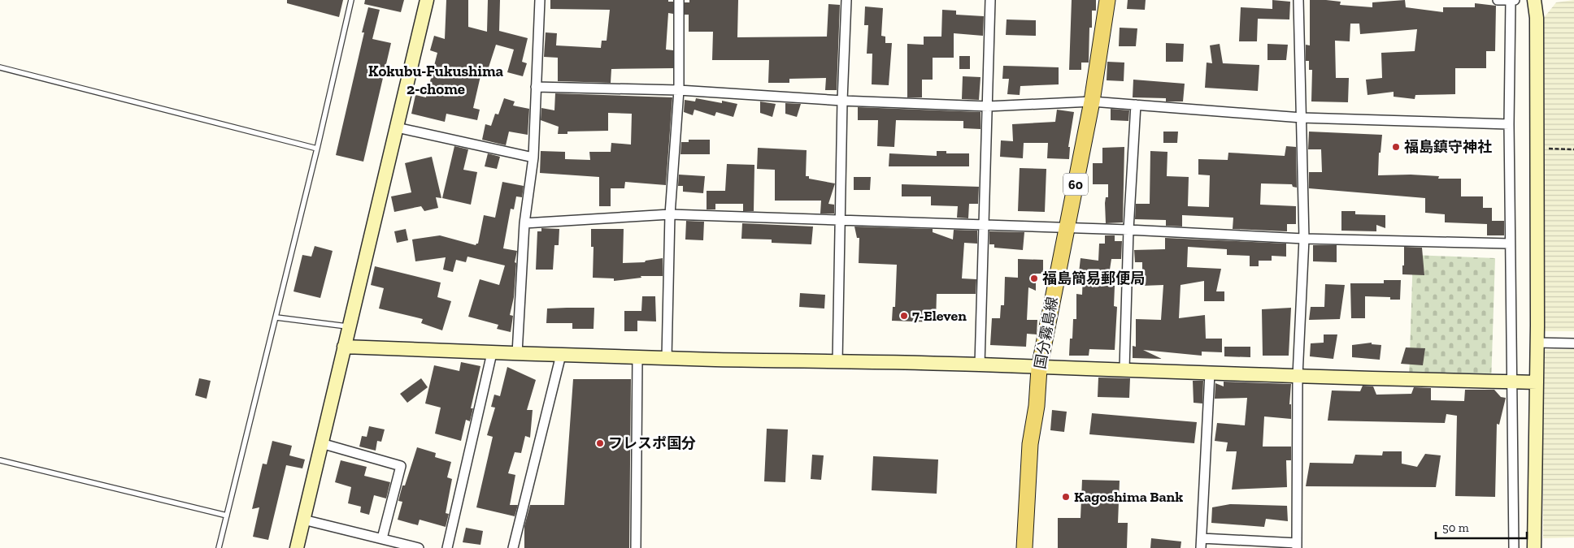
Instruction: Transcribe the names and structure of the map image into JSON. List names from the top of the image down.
{
  "streets": {
    "main road": ["60", "国分霧島線"]
  },
  "districts": ["Kokubu-Fukushima 2-chome"],
  "places": [
    "福島鎮守神社",
    "福島簡易郵便局",
    "7-Eleven",
    "フレスポ国分",
    "Kagoshima Bank"
  ],
  "scale_bar": "50 m"
}
